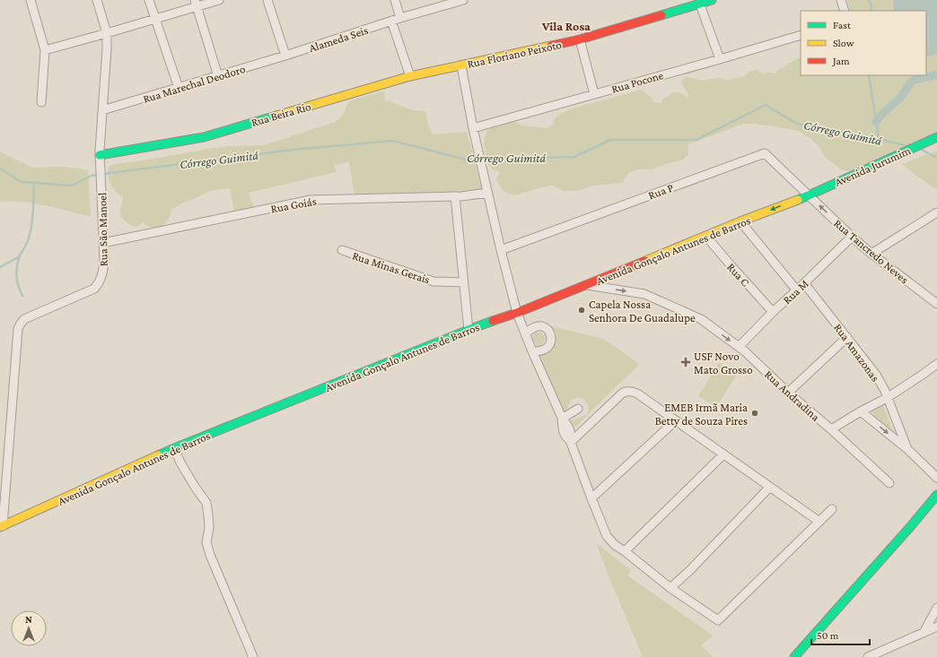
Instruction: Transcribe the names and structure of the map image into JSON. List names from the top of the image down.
{
  "streets": {
    "street": [
      "Alameda Seis",
      "Rua Floriano Peixoto",
      "Rua Pocone",
      "Rua Marechal Deodoro",
      "Rua Beira Rio",
      "Avenida Jurumim",
      "Rua P",
      "Rua Goiás",
      "Rua São Manoel",
      "Avenida Gonçalo Antunes de Barros",
      "Rua Tancredo Neves",
      "Rua Minas Gerais",
      "Rua C",
      "Rua M",
      "Rua Amazonas",
      "Rua Andradina"
    ]
  },
  "crossings": [
    ["Alameda Seis", "Rua Marechal Deodoro"],
    ["Rua Floriano Peixoto", "Rua Beira Rio"],
    ["Rua Marechal Deodoro", "Rua São Manoel"],
    ["Rua Beira Rio", "Rua São Manoel"],
    ["Avenida Jurumim", "Rua P"],
    ["Avenida Jurumim", "Avenida Gonçalo Antunes de Barros"],
    ["Avenida Jurumim", "Rua Tancredo Neves"],
    ["Rua P", "Avenida Gonçalo Antunes de Barros"],
    ["Rua P", "Rua Tancredo Neves"],
    ["Rua Goiás", "Rua São Manoel"],
    ["Rua São Manoel", "Avenida Gonçalo Antunes de Barros"],
    ["Avenida Gonçalo Antunes de Barros", "Rua Tancredo Neves"],
    ["Avenida Gonçalo Antunes de Barros", "Rua C"],
    ["Avenida Gonçalo Antunes de Barros", "Rua Andradina"],
    ["Rua Tancredo Neves", "Rua M"],
    ["Rua C", "Rua M"],
    ["Rua M", "Rua Amazonas"],
    ["Rua M", "Rua Andradina"]
  ],
  "one_way": ["Rua Andradina"],
  "districts": ["Vila Rosa"],
  "water": ["Córrego Guimitá"],
  "places": {
    "other": ["Capela Nossa Senhora De Guadalupe", "EMEB Irmã Maria Betty de Souza Pires"],
    "health": ["USF Novo Mato Grosso"]
  },
  "legend": ["Fast", "Slow", "Jam"],
  "scale_bar": "50 m",
  "north": "top"
}
